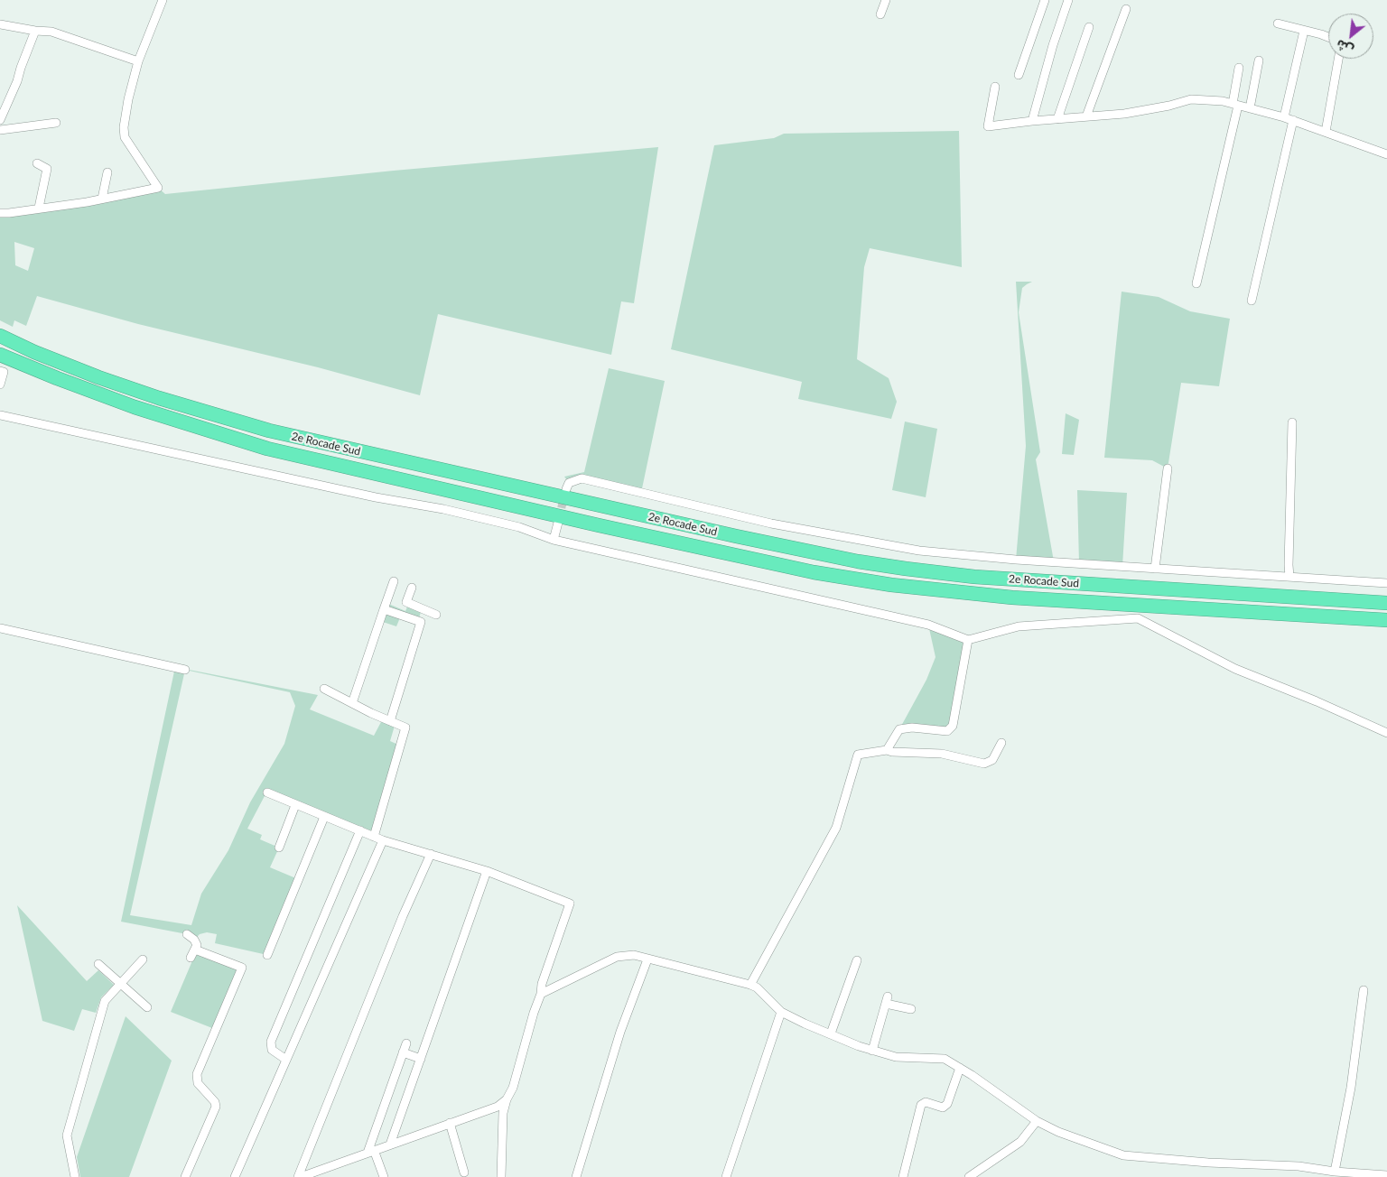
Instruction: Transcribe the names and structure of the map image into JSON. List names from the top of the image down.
{
  "streets": {
    "highway": ["2e Rocade Sud"]
  },
  "north": "bottom left"
}
